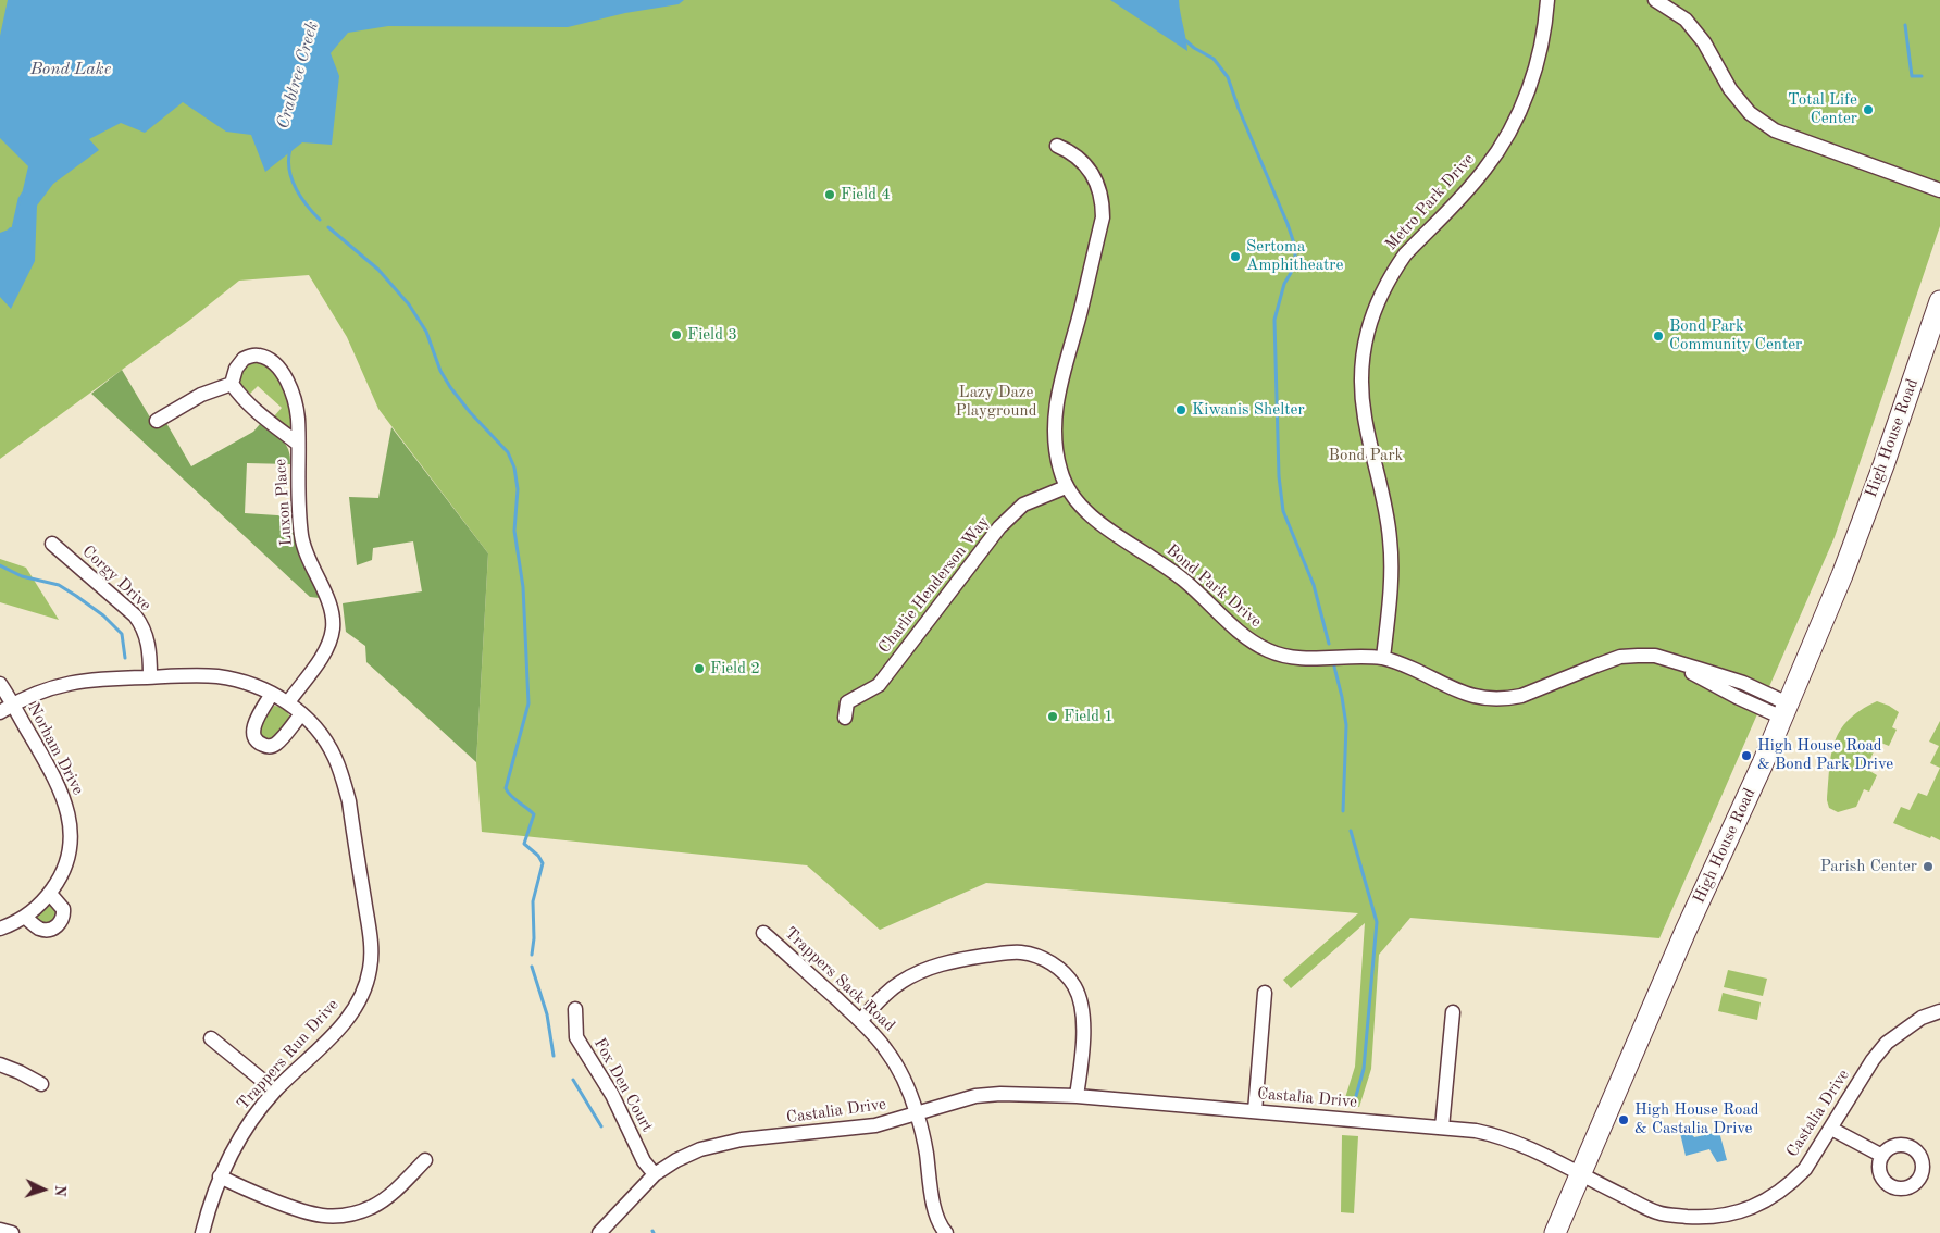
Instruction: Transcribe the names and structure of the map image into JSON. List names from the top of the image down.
{
  "streets": {
    "main road": ["High House Road"],
    "street": [
      "Metro Park Drive",
      "Luxon Place",
      "Corgy Drive",
      "Charlie Henderson Way",
      "Bond Park Drive",
      "Norham Drive",
      "Trappers Sack Road",
      "Trappers Run Drive",
      "Fox Den Court",
      "Castalia Drive"
    ]
  },
  "crossings": [
    ["Metro Park Drive", "Bond Park Drive"],
    ["High House Road", "Bond Park Drive"],
    ["High House Road", "Castalia Drive"],
    ["Luxon Place", "Trappers Run Drive"],
    ["Corgy Drive", "Trappers Run Drive"],
    ["Charlie Henderson Way", "Bond Park Drive"],
    ["Norham Drive", "Trappers Run Drive"],
    ["Trappers Sack Road", "Castalia Drive"],
    ["Fox Den Court", "Castalia Drive"]
  ],
  "water": ["Bond Lake", "Crabtree Creek"],
  "parks": ["Lazy Daze Playground", "Bond Park"],
  "places": [
    "Total Life Center",
    "Field 4",
    "Sertoma Amphitheatre",
    "Field 3",
    "Bond Park Community Center",
    "Kiwanis Shelter",
    "Field 2",
    "Field 1",
    "High House Road & Bond Park Drive",
    "Parish Center",
    "High House Road & Castalia Drive"
  ],
  "north": "right"
}
